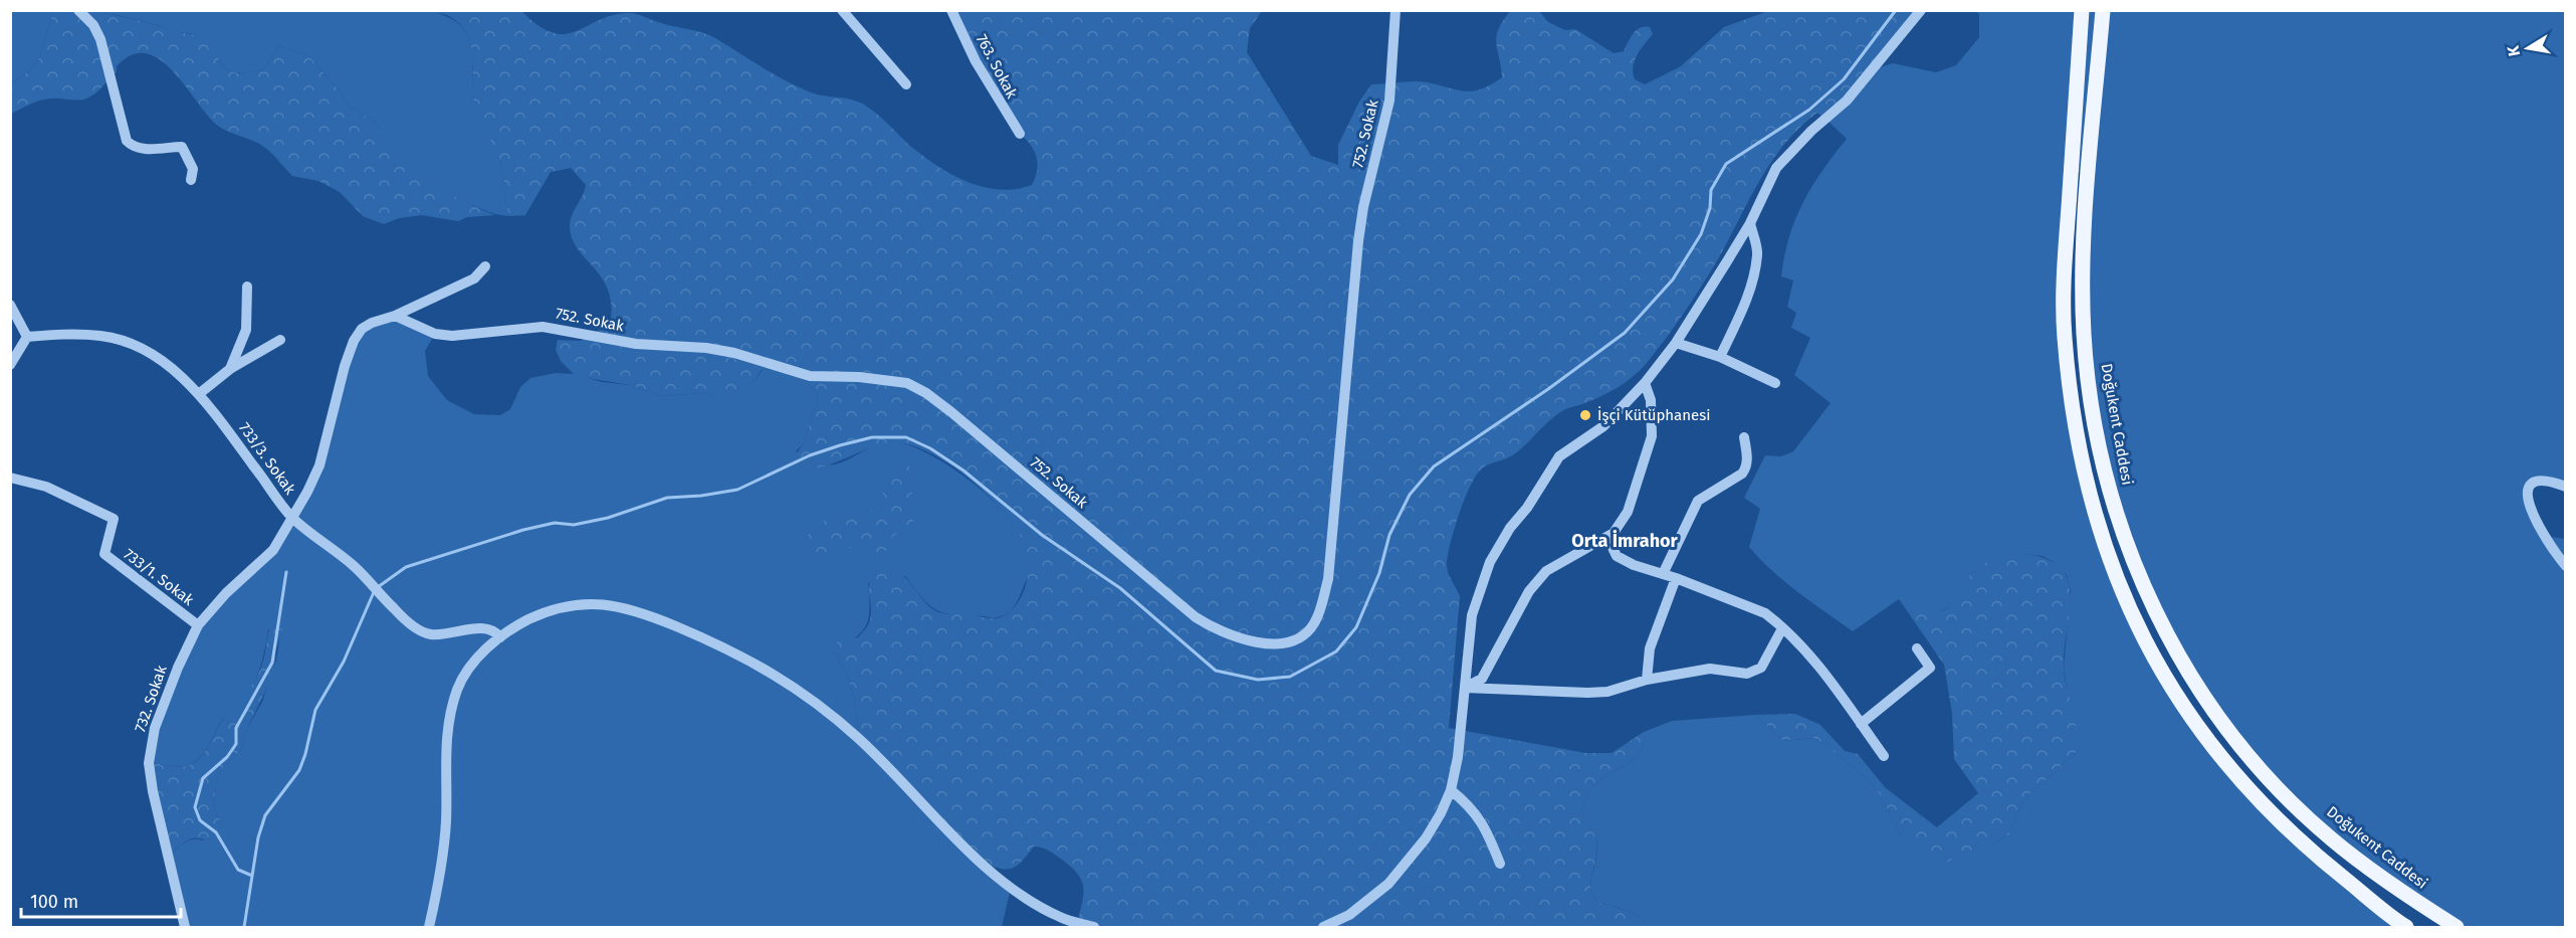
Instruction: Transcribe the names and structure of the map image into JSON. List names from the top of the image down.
{
  "streets": {
    "main road": ["Doğukent Caddesi"],
    "street": [
      "763. Sokak",
      "752. Sokak",
      "733/3. Sokak",
      "733/1. Sokak",
      "732. Sokak"
    ]
  },
  "crossings": [
    ["733/3. Sokak", "732. Sokak"],
    ["733/1. Sokak", "732. Sokak"]
  ],
  "districts": ["Orta İmrahor"],
  "places": ["İşçi Kütüphanesi"],
  "scale_bar": "100 m",
  "north": "left"
}
